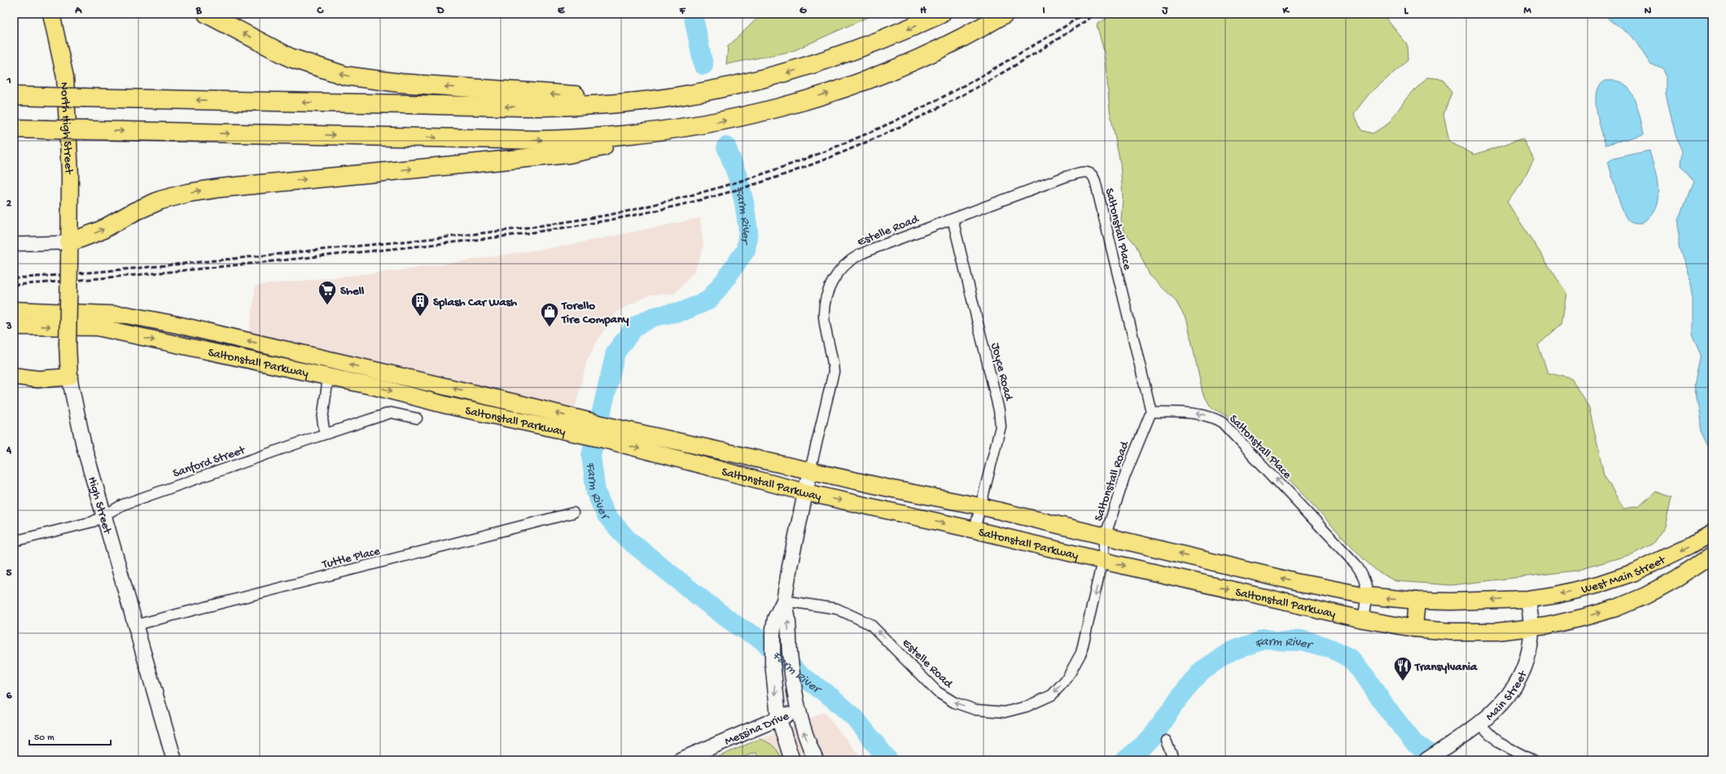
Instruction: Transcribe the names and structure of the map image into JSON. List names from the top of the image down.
{
  "streets": {
    "main road": [
      "North High Street",
      "Saltonstall Parkway",
      "High Street",
      "West Main Street",
      "Main Street",
      "Messina Drive"
    ],
    "street": [
      "Saltonstall Place",
      "Estelle Road",
      "Joyce Road",
      "Sanford Street",
      "Saltonstall Road",
      "Tuttle Place"
    ]
  },
  "crossings": [
    ["North High Street", "High Street"],
    ["Saltonstall Place", "Estelle Road"],
    ["Saltonstall Place", "Saltonstall Parkway"],
    ["Saltonstall Place", "Saltonstall Road"],
    ["Estelle Road", "Saltonstall Parkway"],
    ["Estelle Road", "Joyce Road"],
    ["Estelle Road", "Saltonstall Road"],
    ["Saltonstall Parkway", "Joyce Road"],
    ["Saltonstall Parkway", "Saltonstall Road"],
    ["Saltonstall Parkway", "West Main Street"],
    ["Saltonstall Parkway", "Main Street"],
    ["Sanford Street", "High Street"],
    ["High Street", "Tuttle Place"],
    ["West Main Street", "Main Street"]
  ],
  "one_way": ["Saltonstall Place"],
  "water": ["Farm River"],
  "places": {
    "supermarket": ["Shell"],
    "building": ["Splash Car Wash"],
    "shop": ["Torello Tire Company"],
    "restaurant": ["Transylvania"]
  },
  "scale_bar": "50 m",
  "grid": {
    "columns": [
      "A",
      "B",
      "C",
      "D",
      "E",
      "F",
      "G",
      "H",
      "I",
      "J",
      "K",
      "L",
      "M",
      "N"
    ],
    "rows": [
      "1",
      "2",
      "3",
      "4",
      "5",
      "6"
    ]
  }
}
